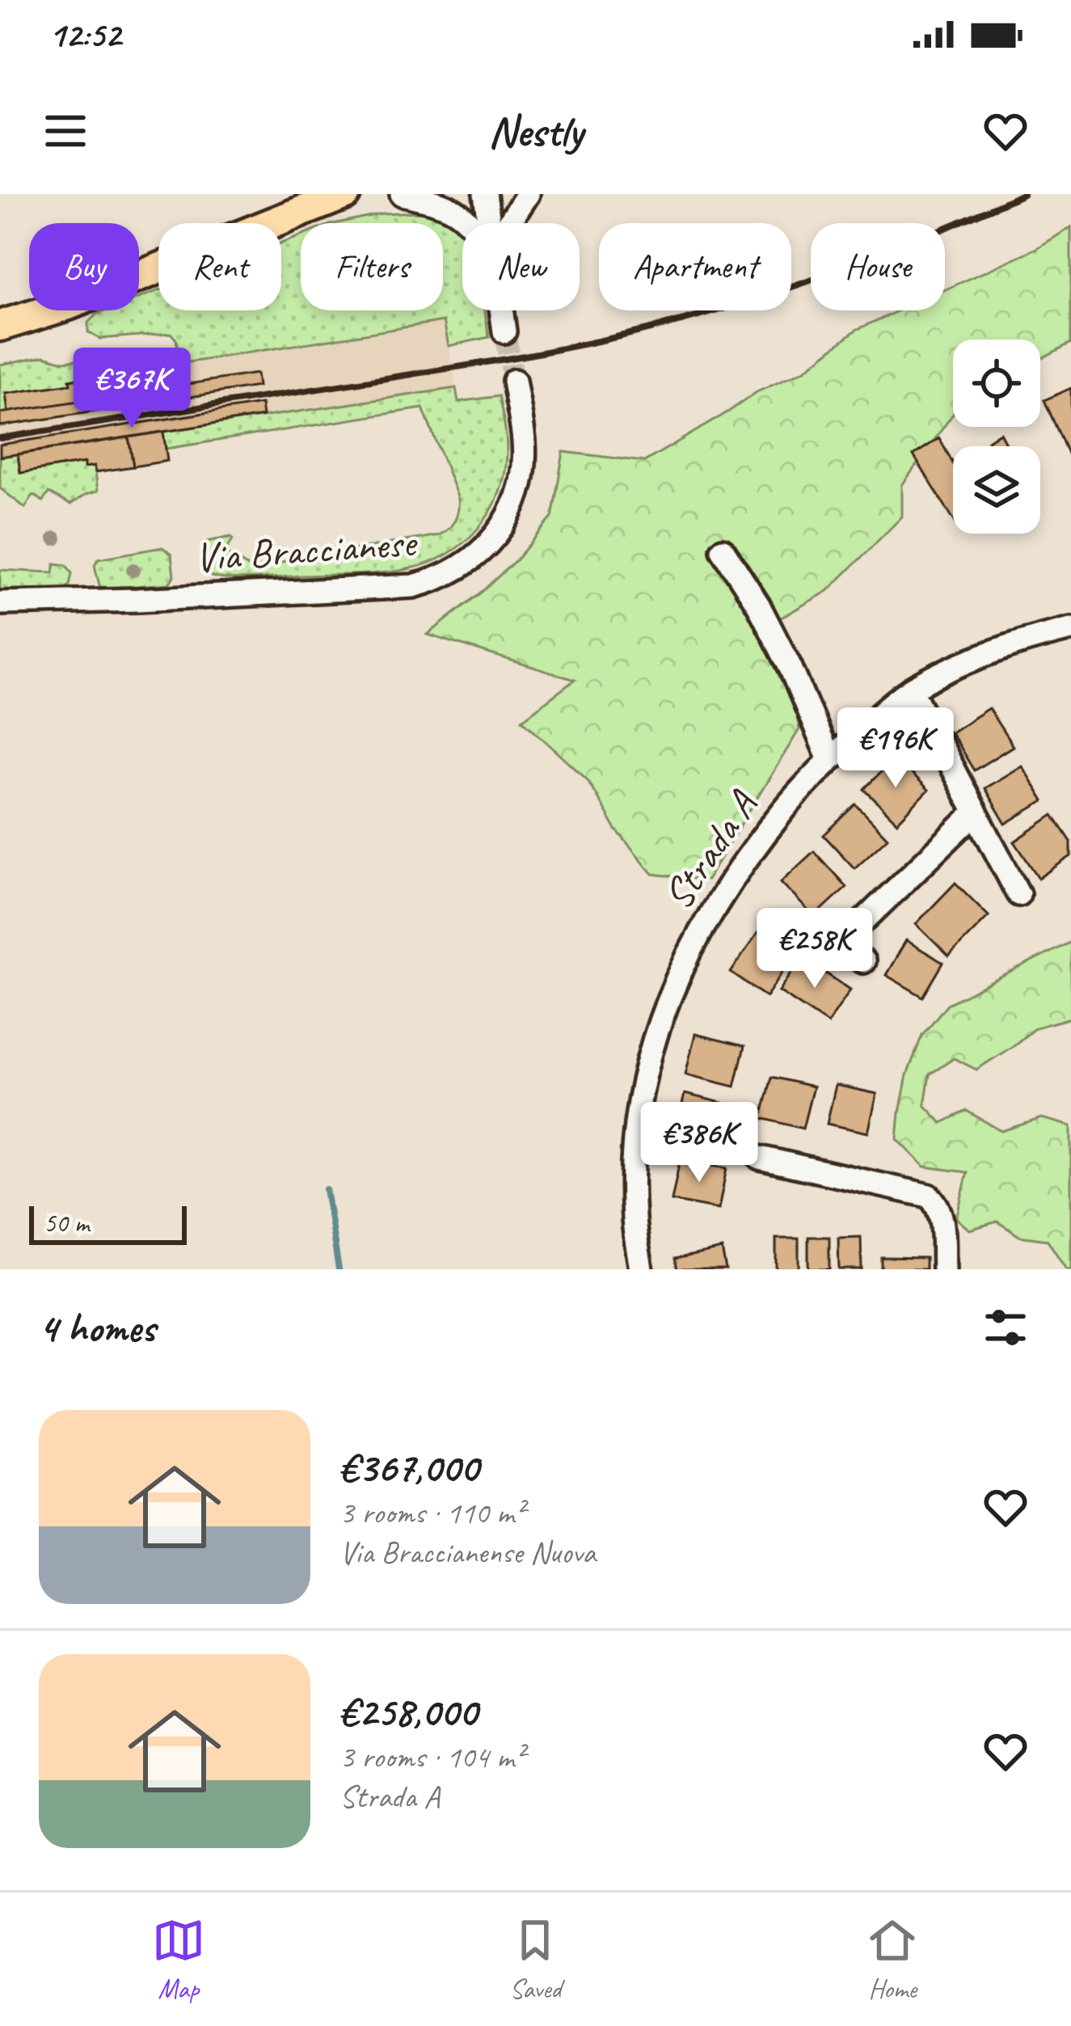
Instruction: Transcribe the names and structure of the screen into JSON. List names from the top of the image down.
{
  "streets": {
    "street": ["Via Braccianese", "Strada A"]
  },
  "scale_bar": "50 m",
  "page": {
    "status": "12:52",
    "header": "Nestly",
    "chip": [
      "Buy",
      "Rent",
      "Filters",
      "New",
      "Apartment",
      "House"
    ],
    "price": [
      "€367K",
      "€196K",
      "€258K",
      "€386K"
    ],
    "scale": "50 m",
    "heading": "4 homes",
    "list": [
      {
        "name": "€367,000",
        "note": "3 rooms · 110 m² · Via Braccianense Nuova"
      },
      {
        "name": "€258,000",
        "note": "3 rooms · 104 m² · Strada A"
      }
    ],
    "tabs": ["Map", "Saved", "Home"]
  }
}
